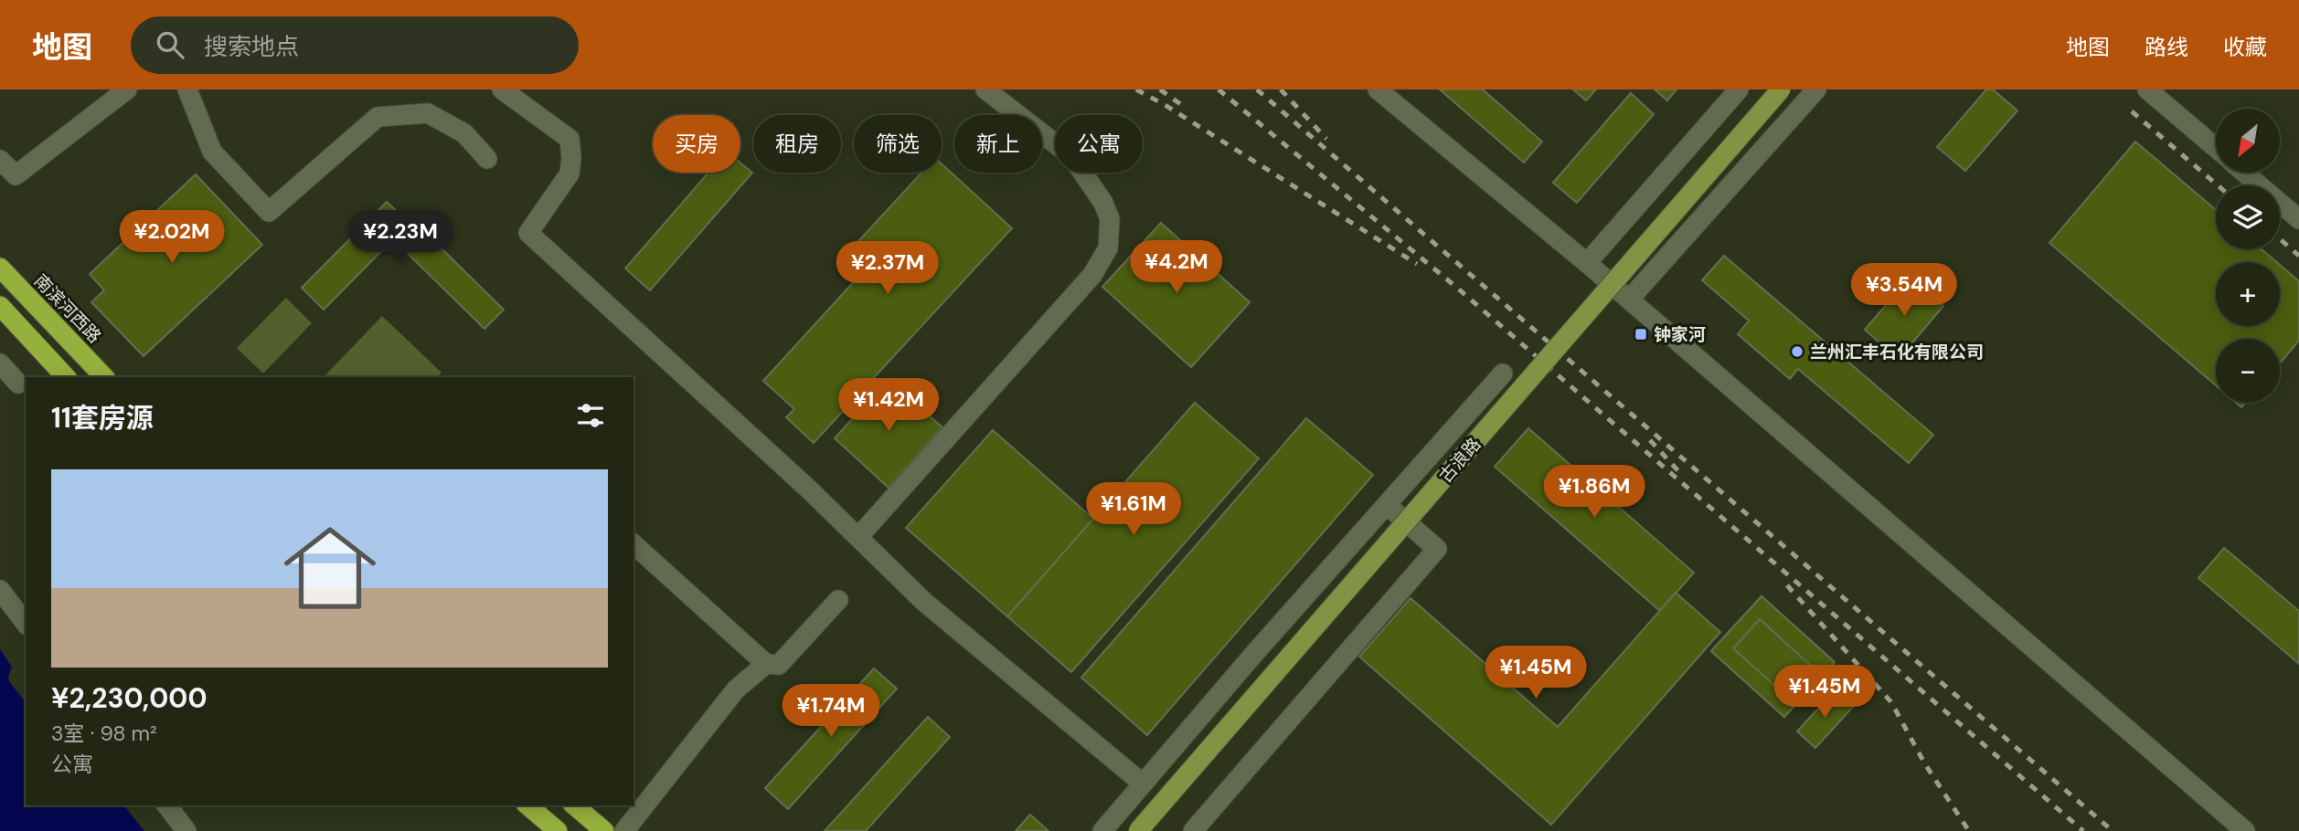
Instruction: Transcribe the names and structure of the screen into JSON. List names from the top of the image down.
{
  "streets": {
    "highway": ["南滨河西路"],
    "main road": ["古浪路"]
  },
  "places": {
    "transit": ["钟家河"],
    "other": ["兰州汇丰石化有限公司"]
  },
  "north": "bottom left",
  "page": {
    "header": "地图",
    "search": "搜索地点",
    "nav": ["地图", "路线", "收藏"],
    "map_buttons": ["+", "−"],
    "chip": [
      "买房",
      "租房",
      "筛选",
      "新上",
      "公寓"
    ],
    "price": [
      "¥2.02M",
      "¥2.23M",
      "¥4.2M",
      "¥2.37M",
      "¥3.54M",
      "¥1.42M",
      "¥1.86M",
      "¥1.61M",
      "¥1.45M",
      "¥1.45M",
      "¥1.74M"
    ],
    "heading": "11套房源",
    "list": [
      {
        "name": "¥2,230,000",
        "note": "3室 · 98 m² · 公寓"
      }
    ]
  }
}
